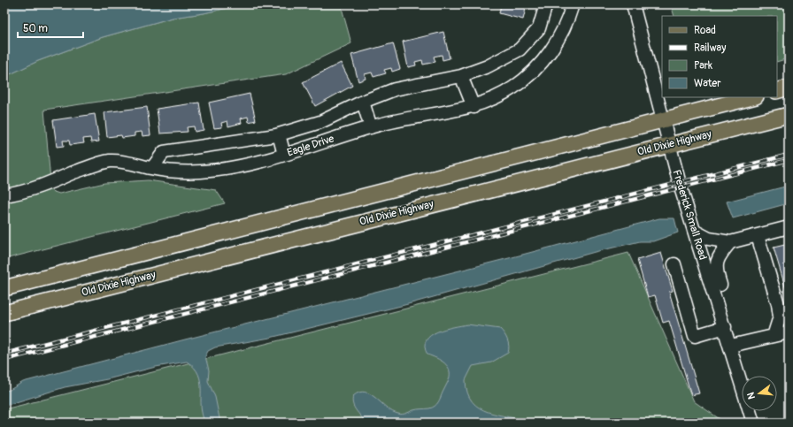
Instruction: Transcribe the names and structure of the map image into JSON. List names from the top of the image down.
{
  "streets": {
    "main road": ["Old Dixie Highway"],
    "street": ["Eagle Drive", "Frederick Small Road"]
  },
  "crossings": [
    ["Old Dixie Highway", "Frederick Small Road"]
  ],
  "legend": [
    "Road",
    "Railway",
    "Park",
    "Water"
  ],
  "scale_bar": "50 m",
  "north": "left"
}
